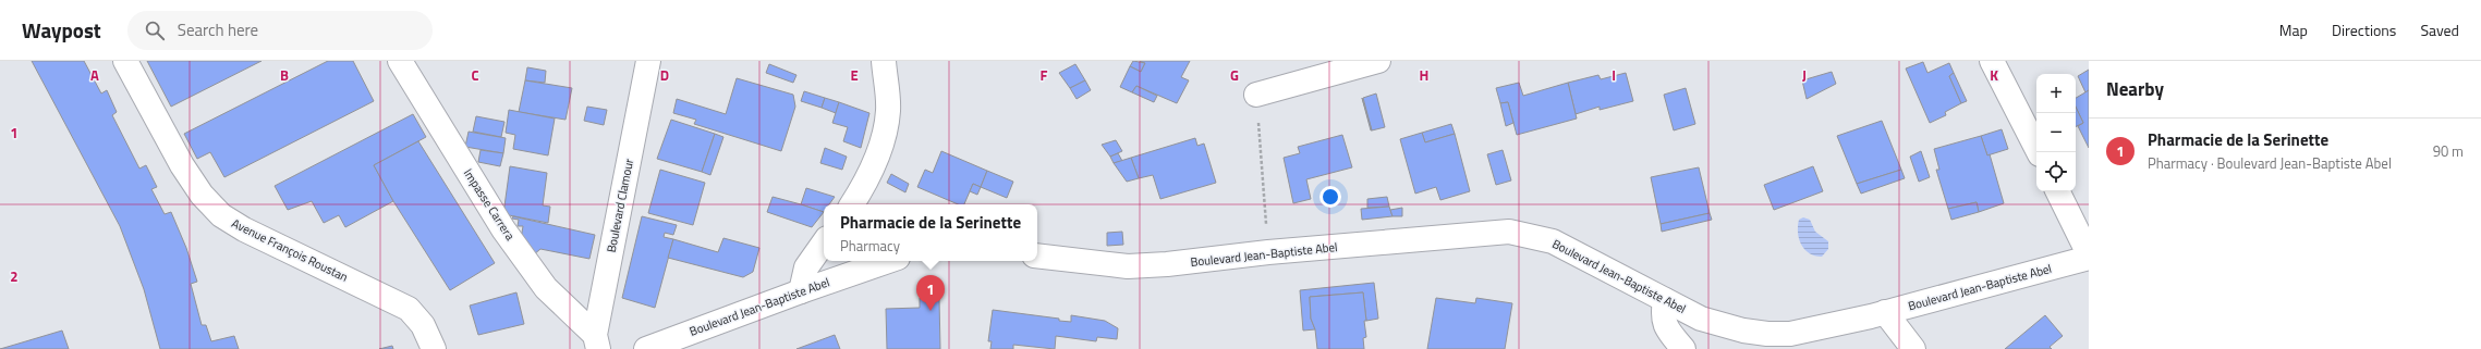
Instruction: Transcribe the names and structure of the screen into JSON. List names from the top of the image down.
{
  "streets": {
    "street": [
      "Impasse Carrera",
      "Boulevard Clamour",
      "Avenue François Roustan",
      "Boulevard Jean-Baptiste Abel"
    ]
  },
  "crossings": [
    ["Impasse Carrera", "Boulevard Clamour"]
  ],
  "page": {
    "header": "Waypost",
    "search": "Search here",
    "nav": ["Map", "Directions", "Saved"],
    "heading": "Nearby",
    "map_buttons": ["+", "−"],
    "list": [
      {
        "mark": "1",
        "name": "Pharmacie de la Serinette",
        "note": "Pharmacy · Boulevard Jean-Baptiste Abel",
        "value": "90 m"
      }
    ],
    "popup": ["Pharmacie de la Serinette", "Pharmacy"],
    "pins": "1"
  },
  "grid": {
    "columns": [
      "A",
      "B",
      "C",
      "D",
      "E",
      "F",
      "G",
      "H",
      "I",
      "J",
      "K"
    ],
    "rows": ["1", "2"]
  }
}
